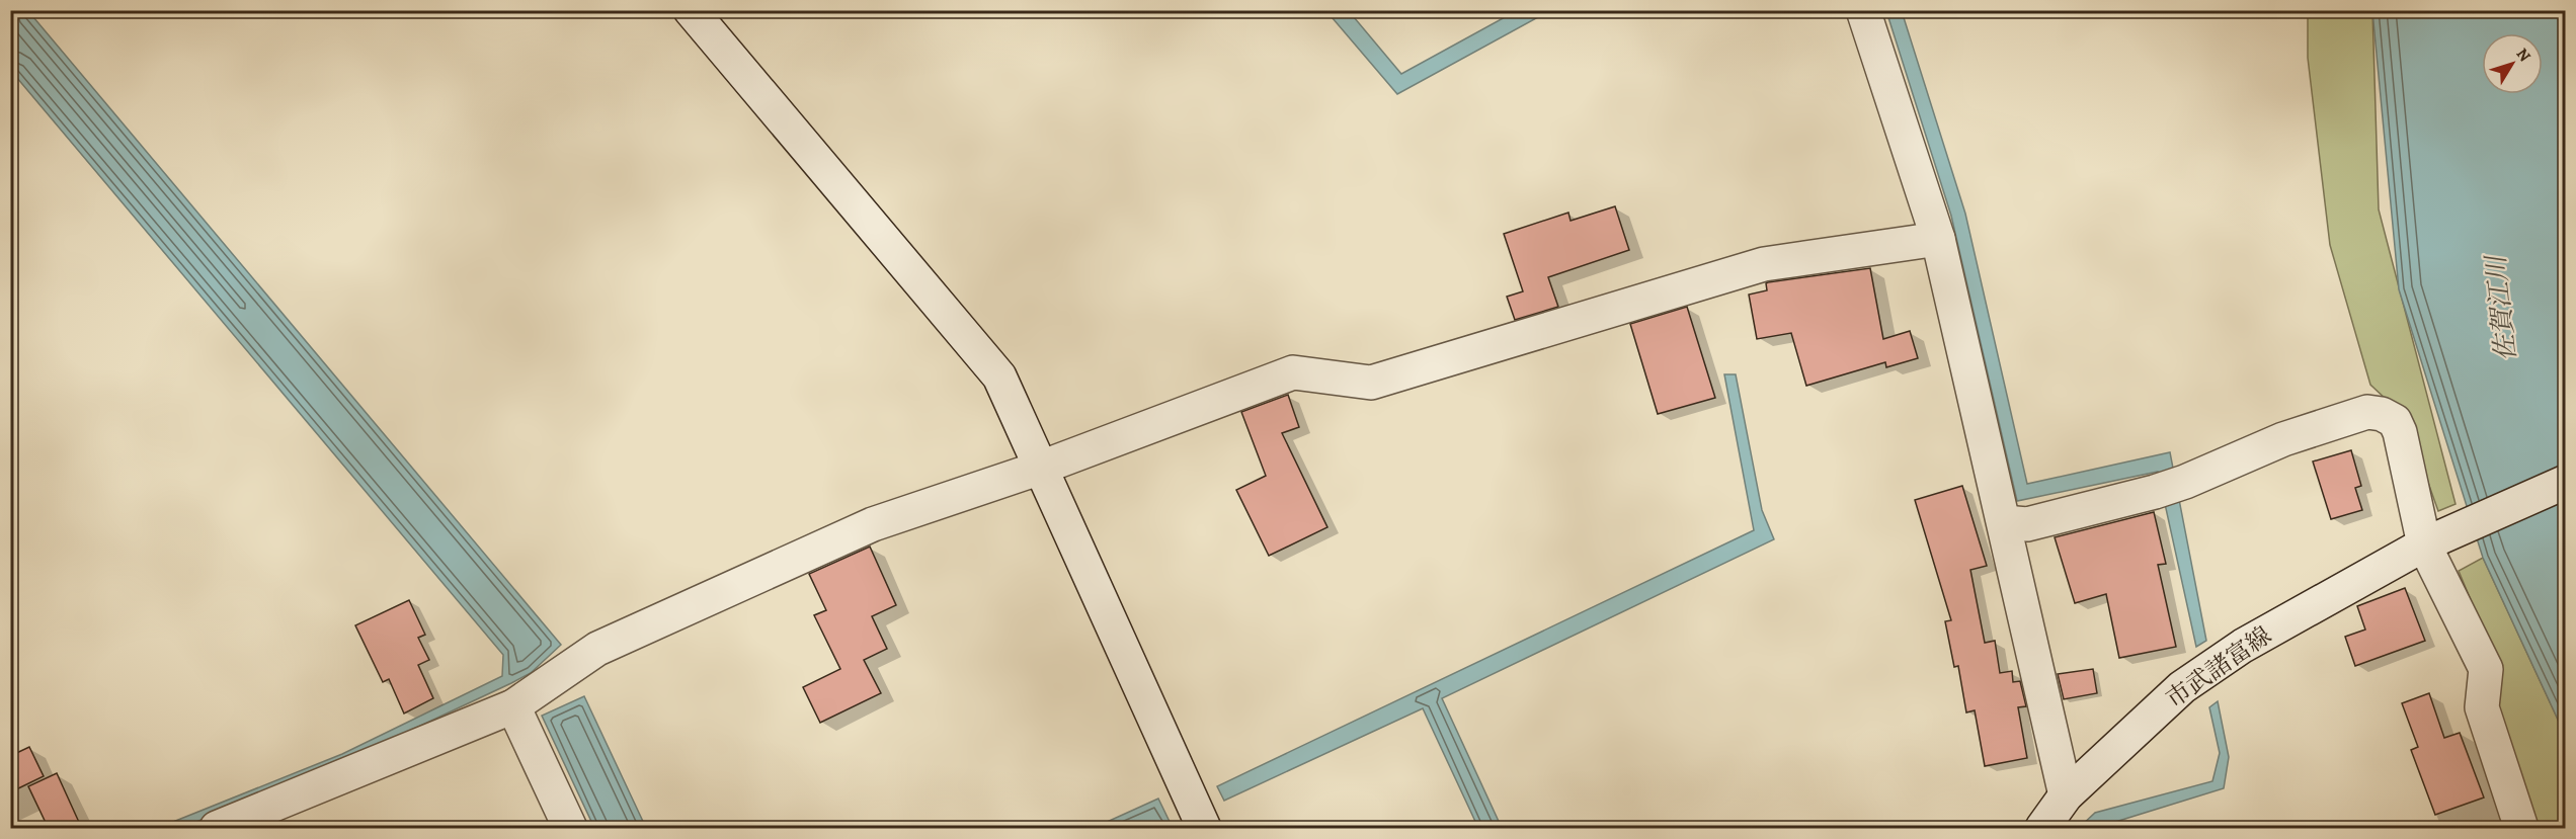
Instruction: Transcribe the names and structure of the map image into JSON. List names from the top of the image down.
{
  "streets": {
    "street": ["市武諸富線"]
  },
  "water": ["佐賀江川"],
  "north": "top right"
}
